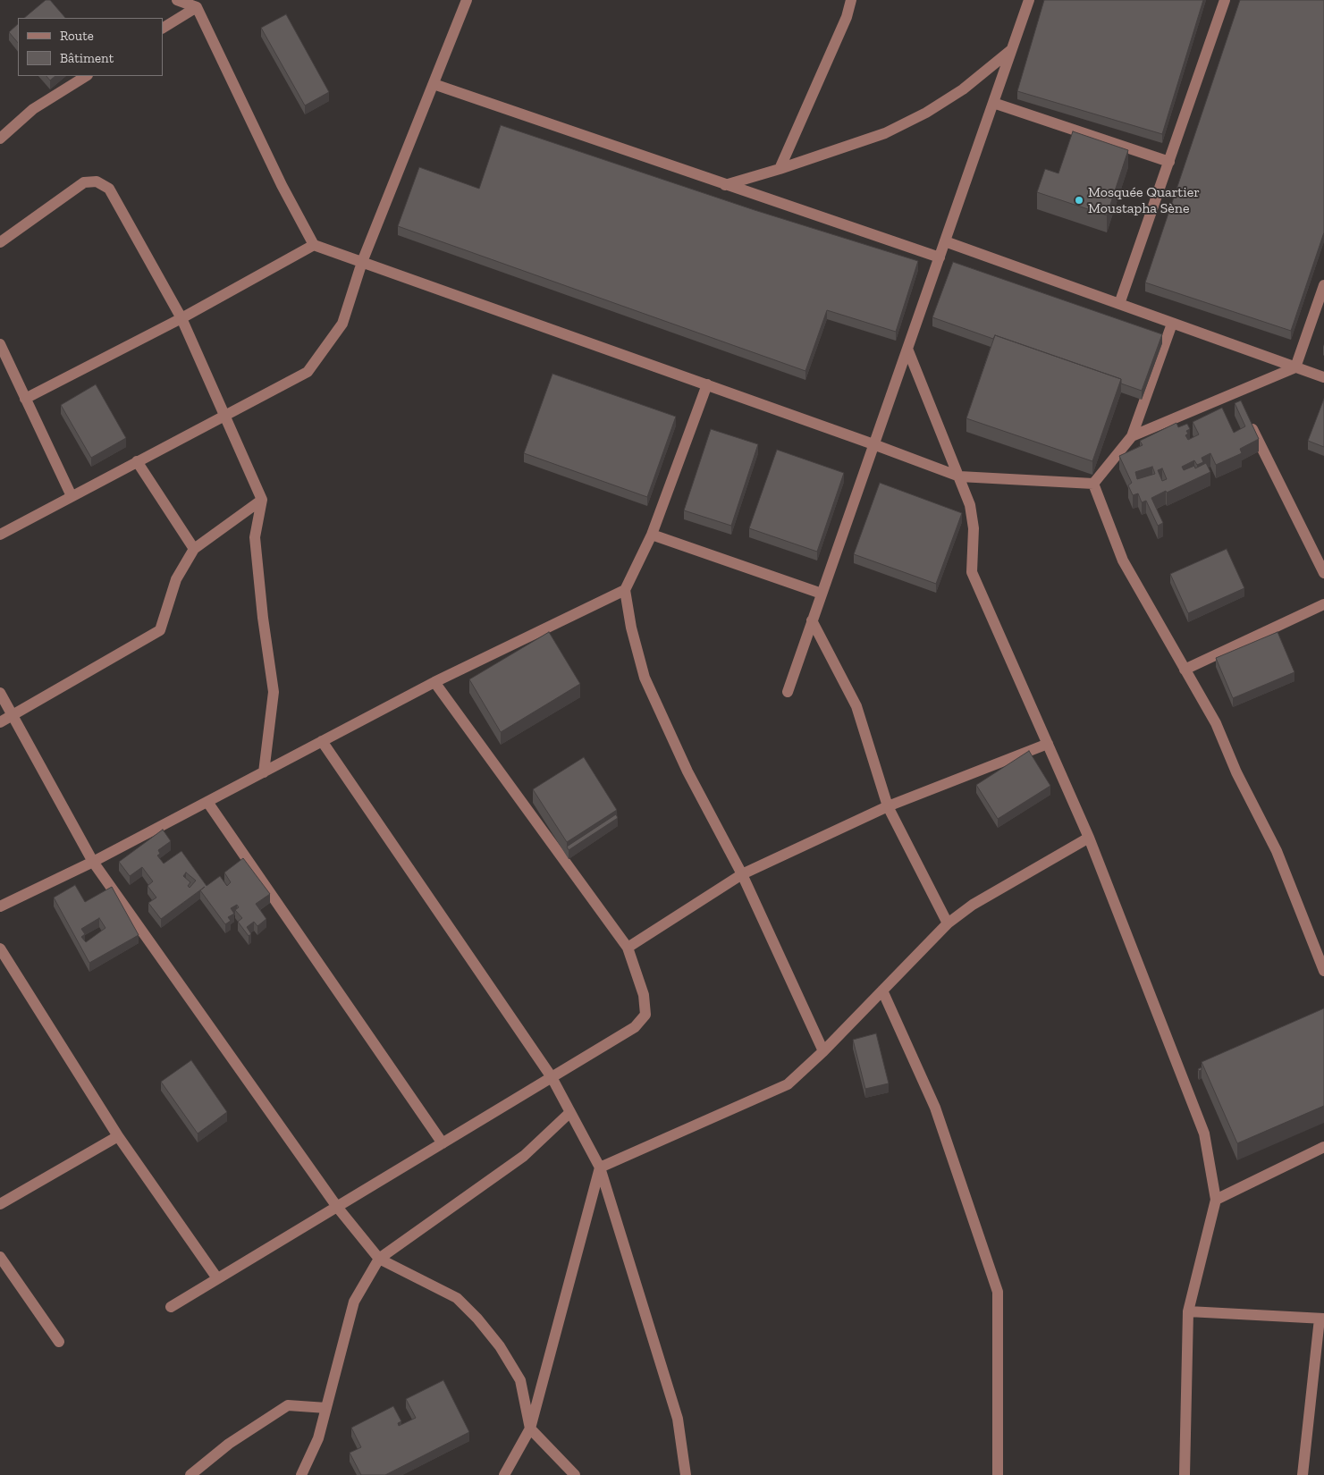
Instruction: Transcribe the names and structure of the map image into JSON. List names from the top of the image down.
{
  "places": ["Mosquée Quartier Moustapha Sène"],
  "legend": ["Route", "Bâtiment"]
}
